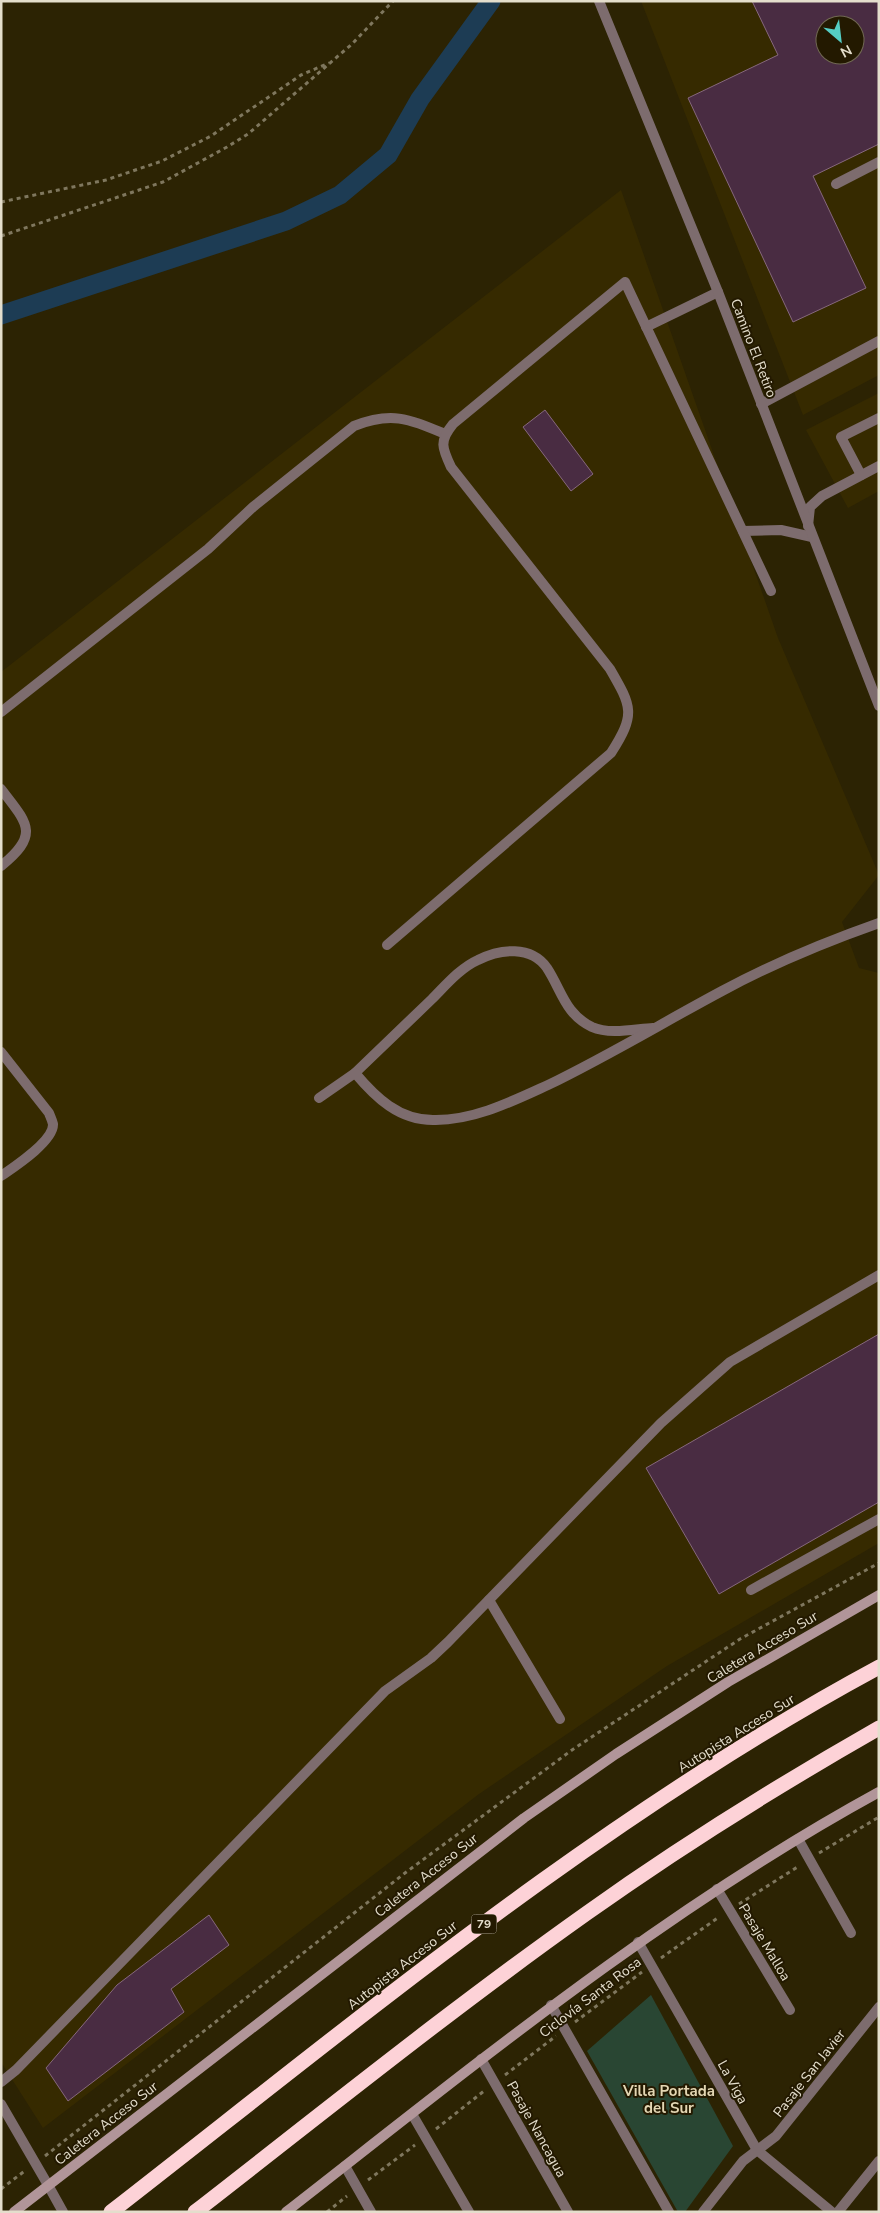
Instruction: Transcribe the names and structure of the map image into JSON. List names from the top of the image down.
{
  "streets": {
    "highway": ["Autopista Acceso Sur", "79"],
    "main road": ["Caletera Acceso Sur"],
    "street": [
      "Camino El Retiro",
      "Pasaje Malloa",
      "Pasaje San Javier",
      "La Viga",
      "Pasaje Nancagua"
    ],
    "path": ["Ciclovía Santa Rosa"]
  },
  "crossings": [
    ["Pasaje Malloa", "Ciclovía Santa Rosa"],
    ["Ciclovía Santa Rosa", "La Viga"],
    ["Ciclovía Santa Rosa", "Pasaje Nancagua"],
    ["Pasaje San Javier", "La Viga"]
  ],
  "districts": ["Villa Portada del Sur"],
  "north": "bottom right"
}
